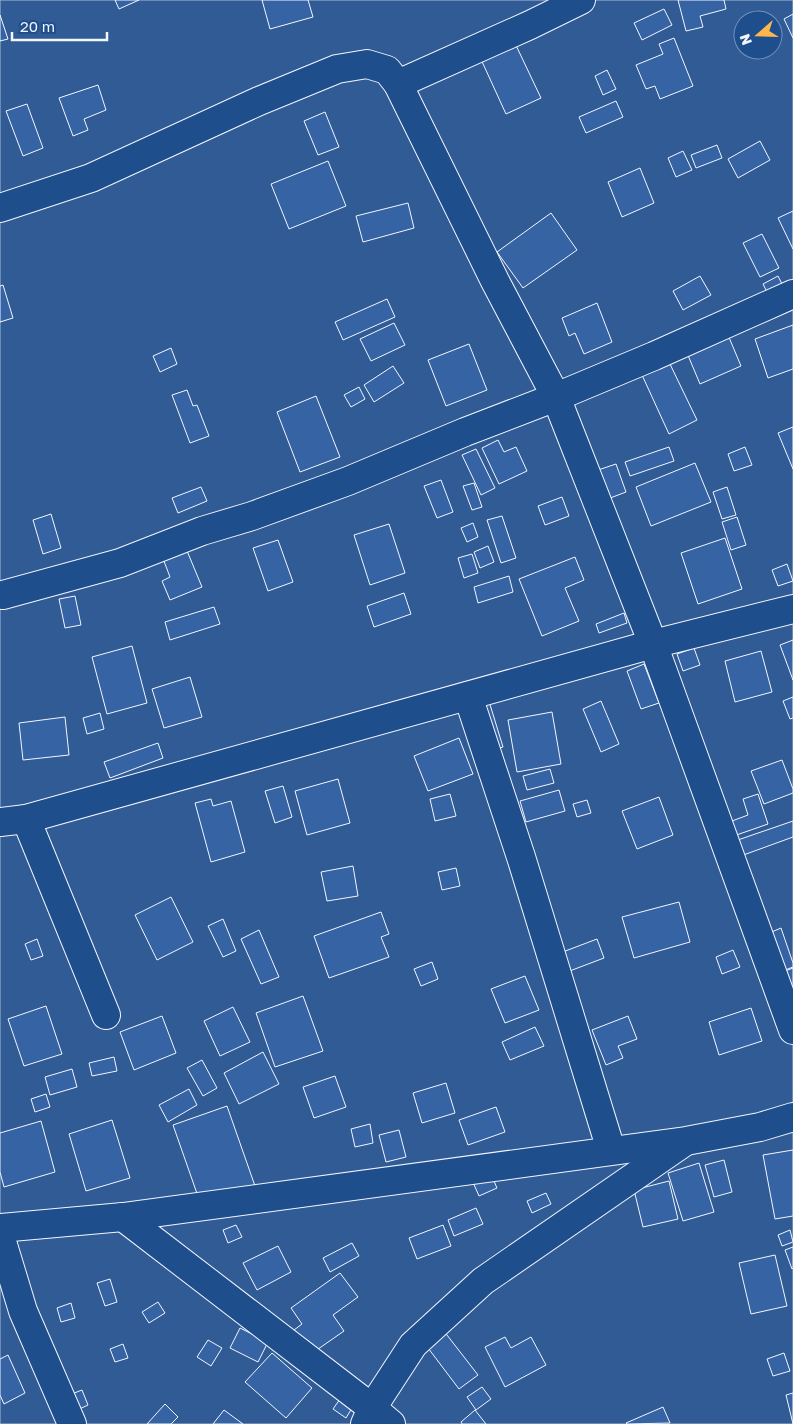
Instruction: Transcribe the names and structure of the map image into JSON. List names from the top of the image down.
{
  "scale_bar": "20 m",
  "north": "left"
}
